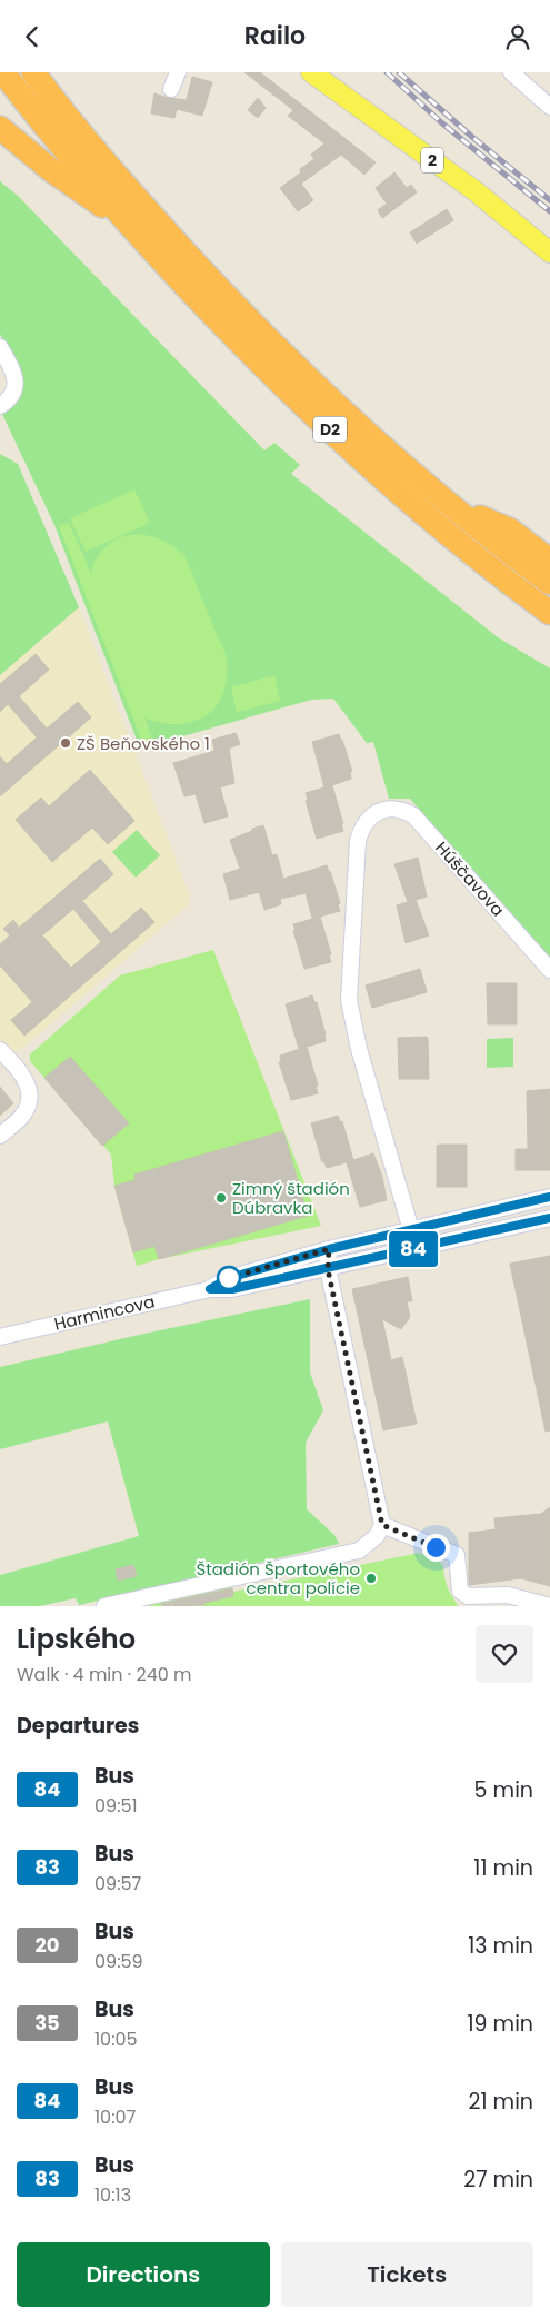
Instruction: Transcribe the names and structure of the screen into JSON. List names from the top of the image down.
{
  "streets": {
    "highway": ["D2"],
    "main road": ["2"],
    "street": ["Húščavova", "Harmincova"]
  },
  "crossings": [
    ["Húščavova", "Harmincova"]
  ],
  "places": ["ZŠ Beňovského 1", "Zimný štadión Dúbravka", "Štadión Športového centra polície"],
  "lines": ["bus line 84"],
  "page": {
    "header": "Railo",
    "on_map": "84",
    "heading": [
      ["Lipského", "Walk · 4 min · 240 m"],
      "Departures"
    ],
    "list": [
      {
        "mark": "84",
        "name": "Bus",
        "note": "09:51",
        "value": "5 min"
      },
      {
        "mark": "83",
        "name": "Bus",
        "note": "09:57",
        "value": "11 min"
      },
      {
        "mark": "20",
        "name": "Bus",
        "note": "09:59",
        "value": "13 min"
      },
      {
        "mark": "35",
        "name": "Bus",
        "note": "10:05",
        "value": "19 min"
      },
      {
        "mark": "84",
        "name": "Bus",
        "note": "10:07",
        "value": "21 min"
      },
      {
        "mark": "83",
        "name": "Bus",
        "note": "10:13",
        "value": "27 min"
      }
    ],
    "buttons": ["Directions", "Tickets"]
  }
}
